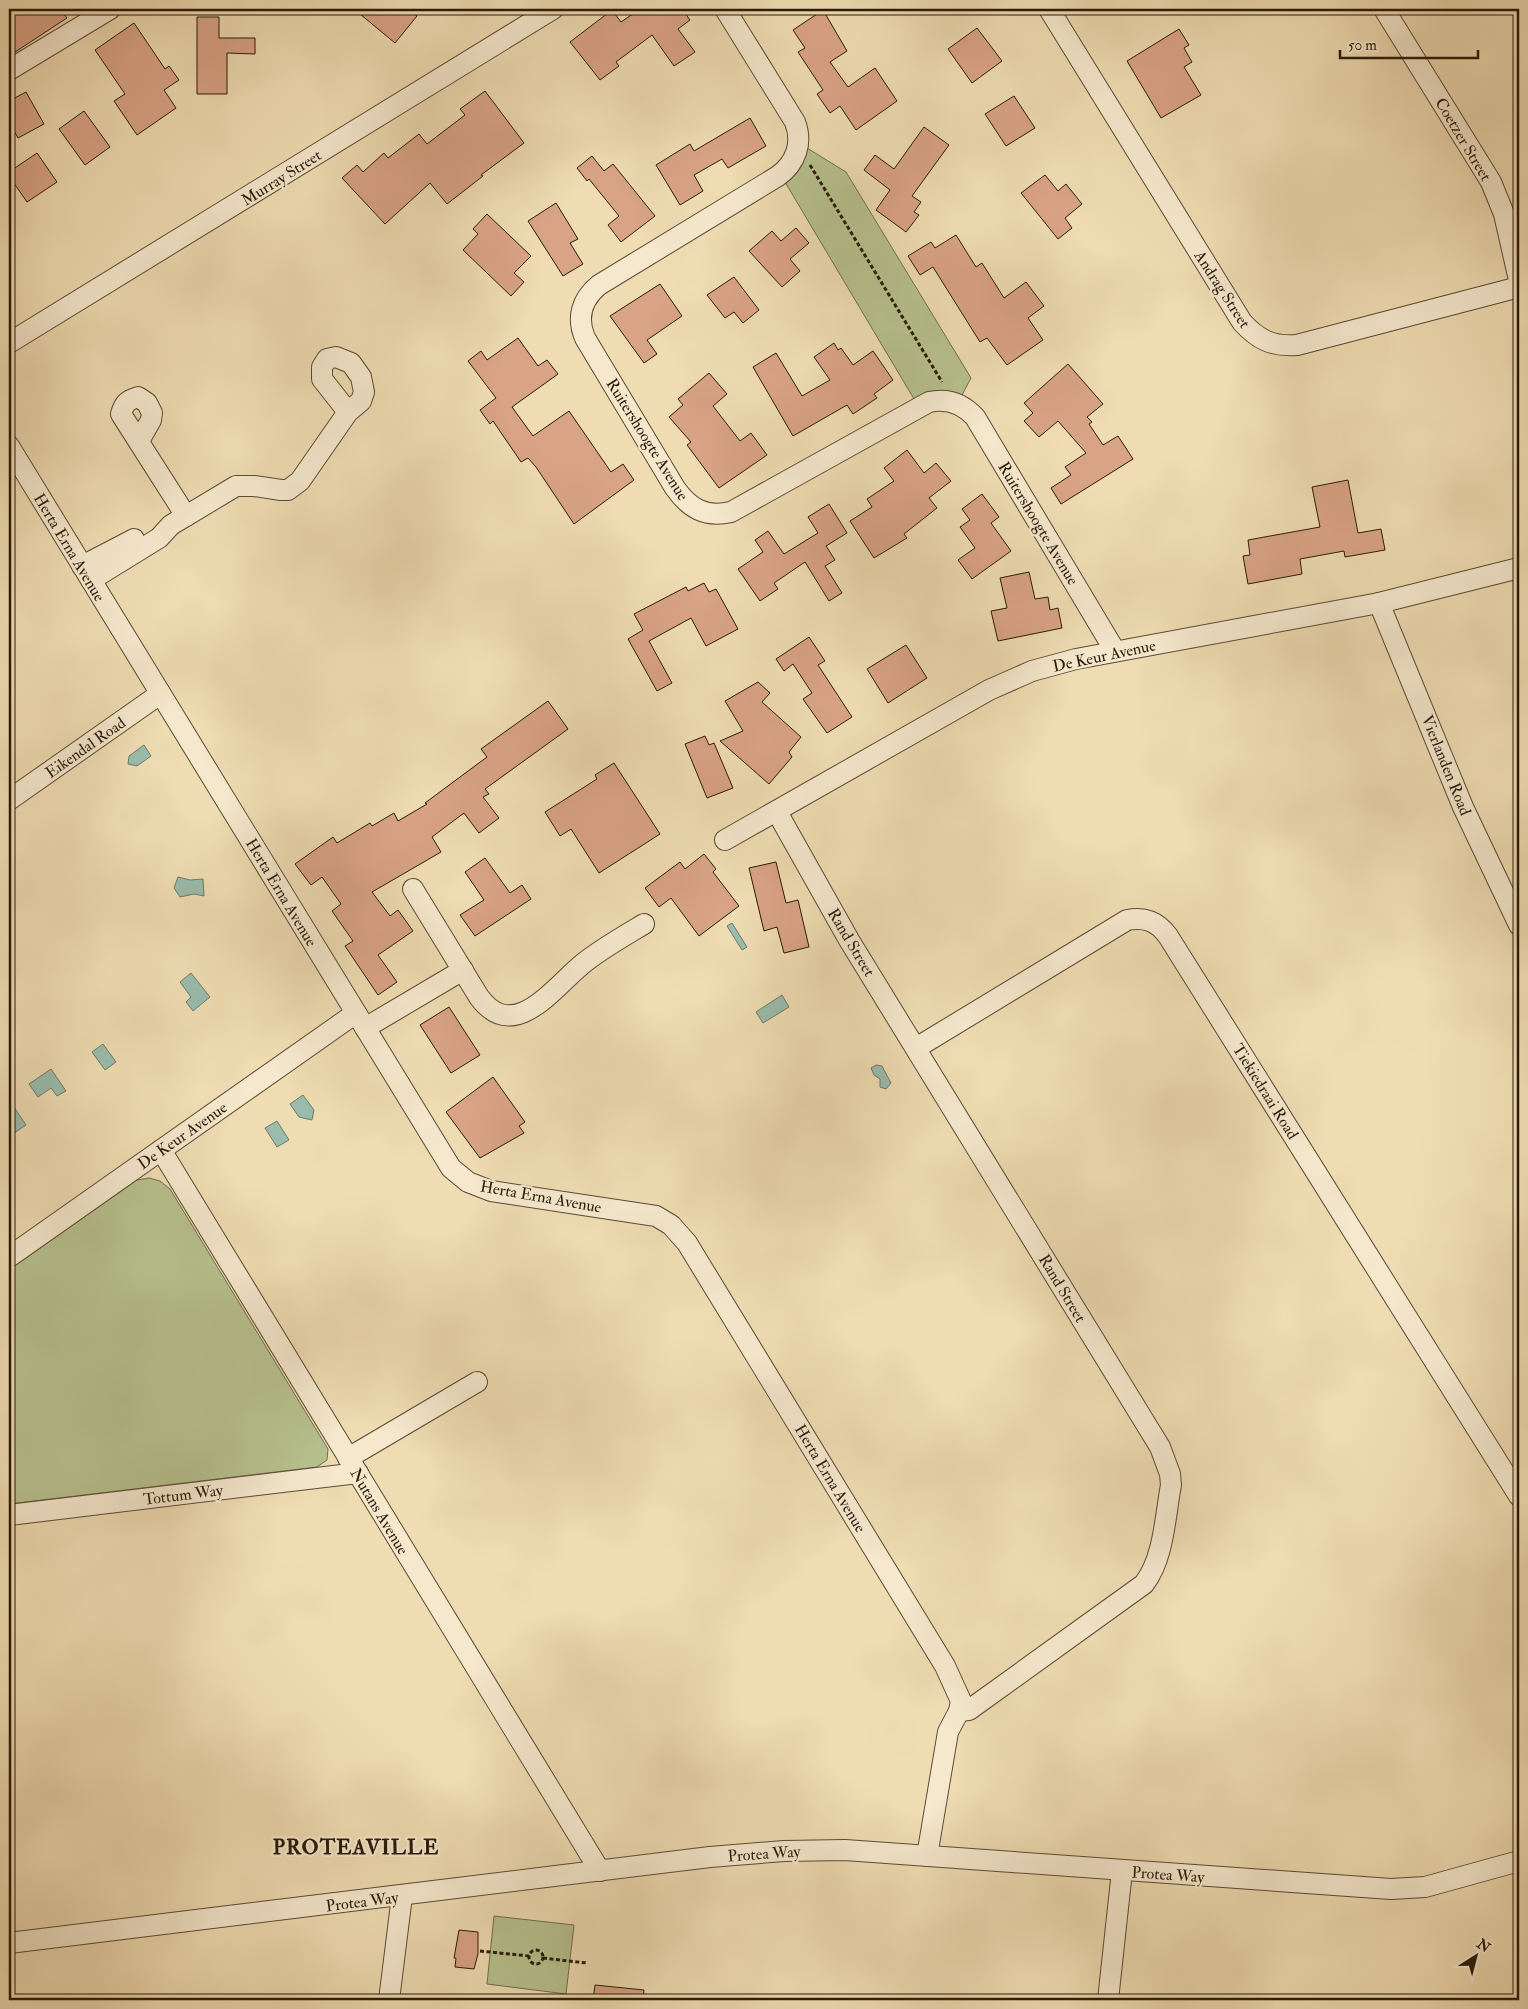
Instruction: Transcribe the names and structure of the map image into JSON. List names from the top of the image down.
{
  "streets": {
    "street": [
      "Coetzer Street",
      "Murray Street",
      "Andrag Street",
      "Ruitershoogte Avenue",
      "Herta Erna Avenue",
      "De Keur Avenue",
      "Eikendal Road",
      "Vierlanden Road",
      "Rand Street",
      "Tiekiedraai Road",
      "Tottum Way",
      "Nutans Avenue",
      "Protea Way"
    ]
  },
  "crossings": [
    ["Ruitershoogte Avenue", "De Keur Avenue"],
    ["Herta Erna Avenue", "De Keur Avenue"],
    ["Herta Erna Avenue", "Eikendal Road"],
    ["Herta Erna Avenue", "Rand Street"],
    ["De Keur Avenue", "Vierlanden Road"],
    ["De Keur Avenue", "Rand Street"],
    ["De Keur Avenue", "Nutans Avenue"],
    ["Rand Street", "Tiekiedraai Road"],
    ["Tottum Way", "Nutans Avenue"],
    ["Nutans Avenue", "Protea Way"]
  ],
  "districts": ["PROTEAVILLE"],
  "scale_bar": "50 m",
  "north": "top right"
}
